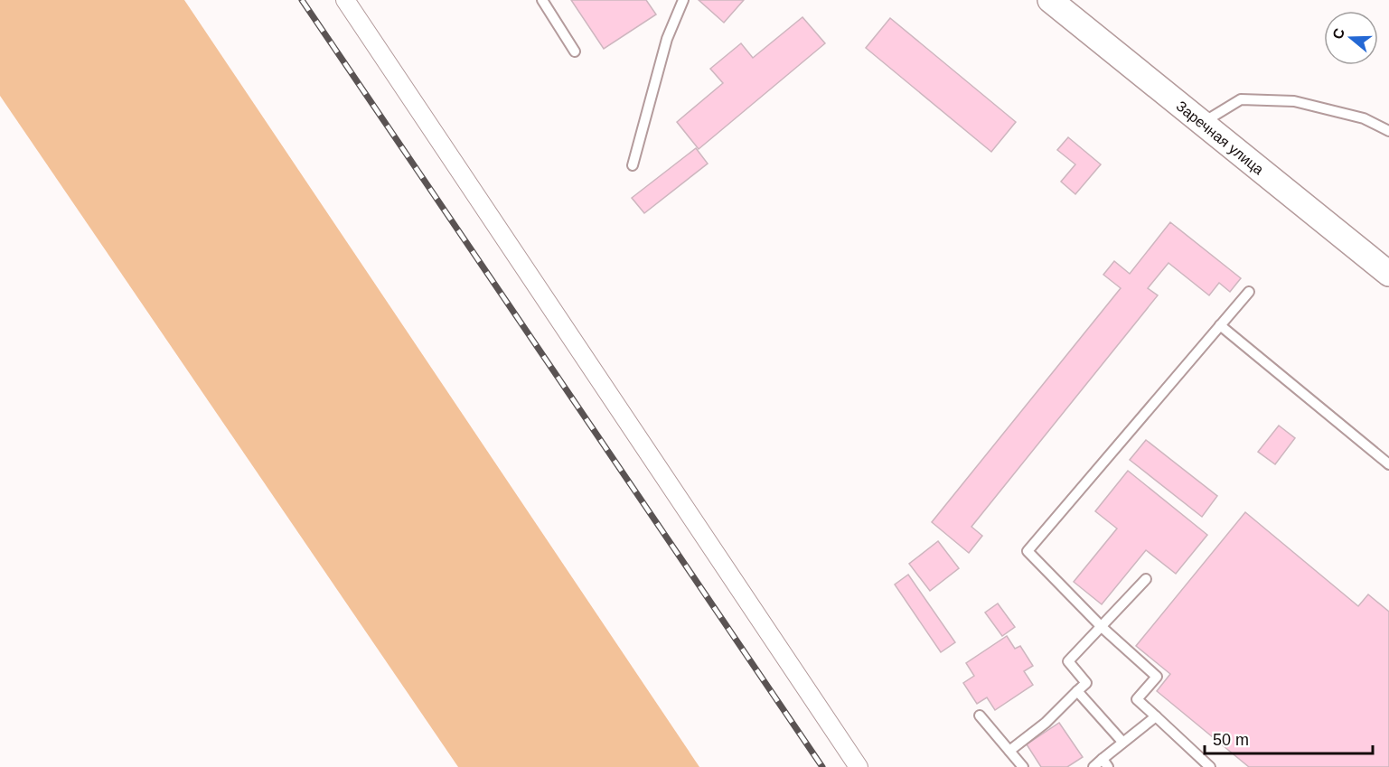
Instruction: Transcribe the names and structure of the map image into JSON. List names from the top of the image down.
{
  "streets": {
    "street": ["Заречная улица"]
  },
  "scale_bar": "50 m",
  "north": "left"
}
